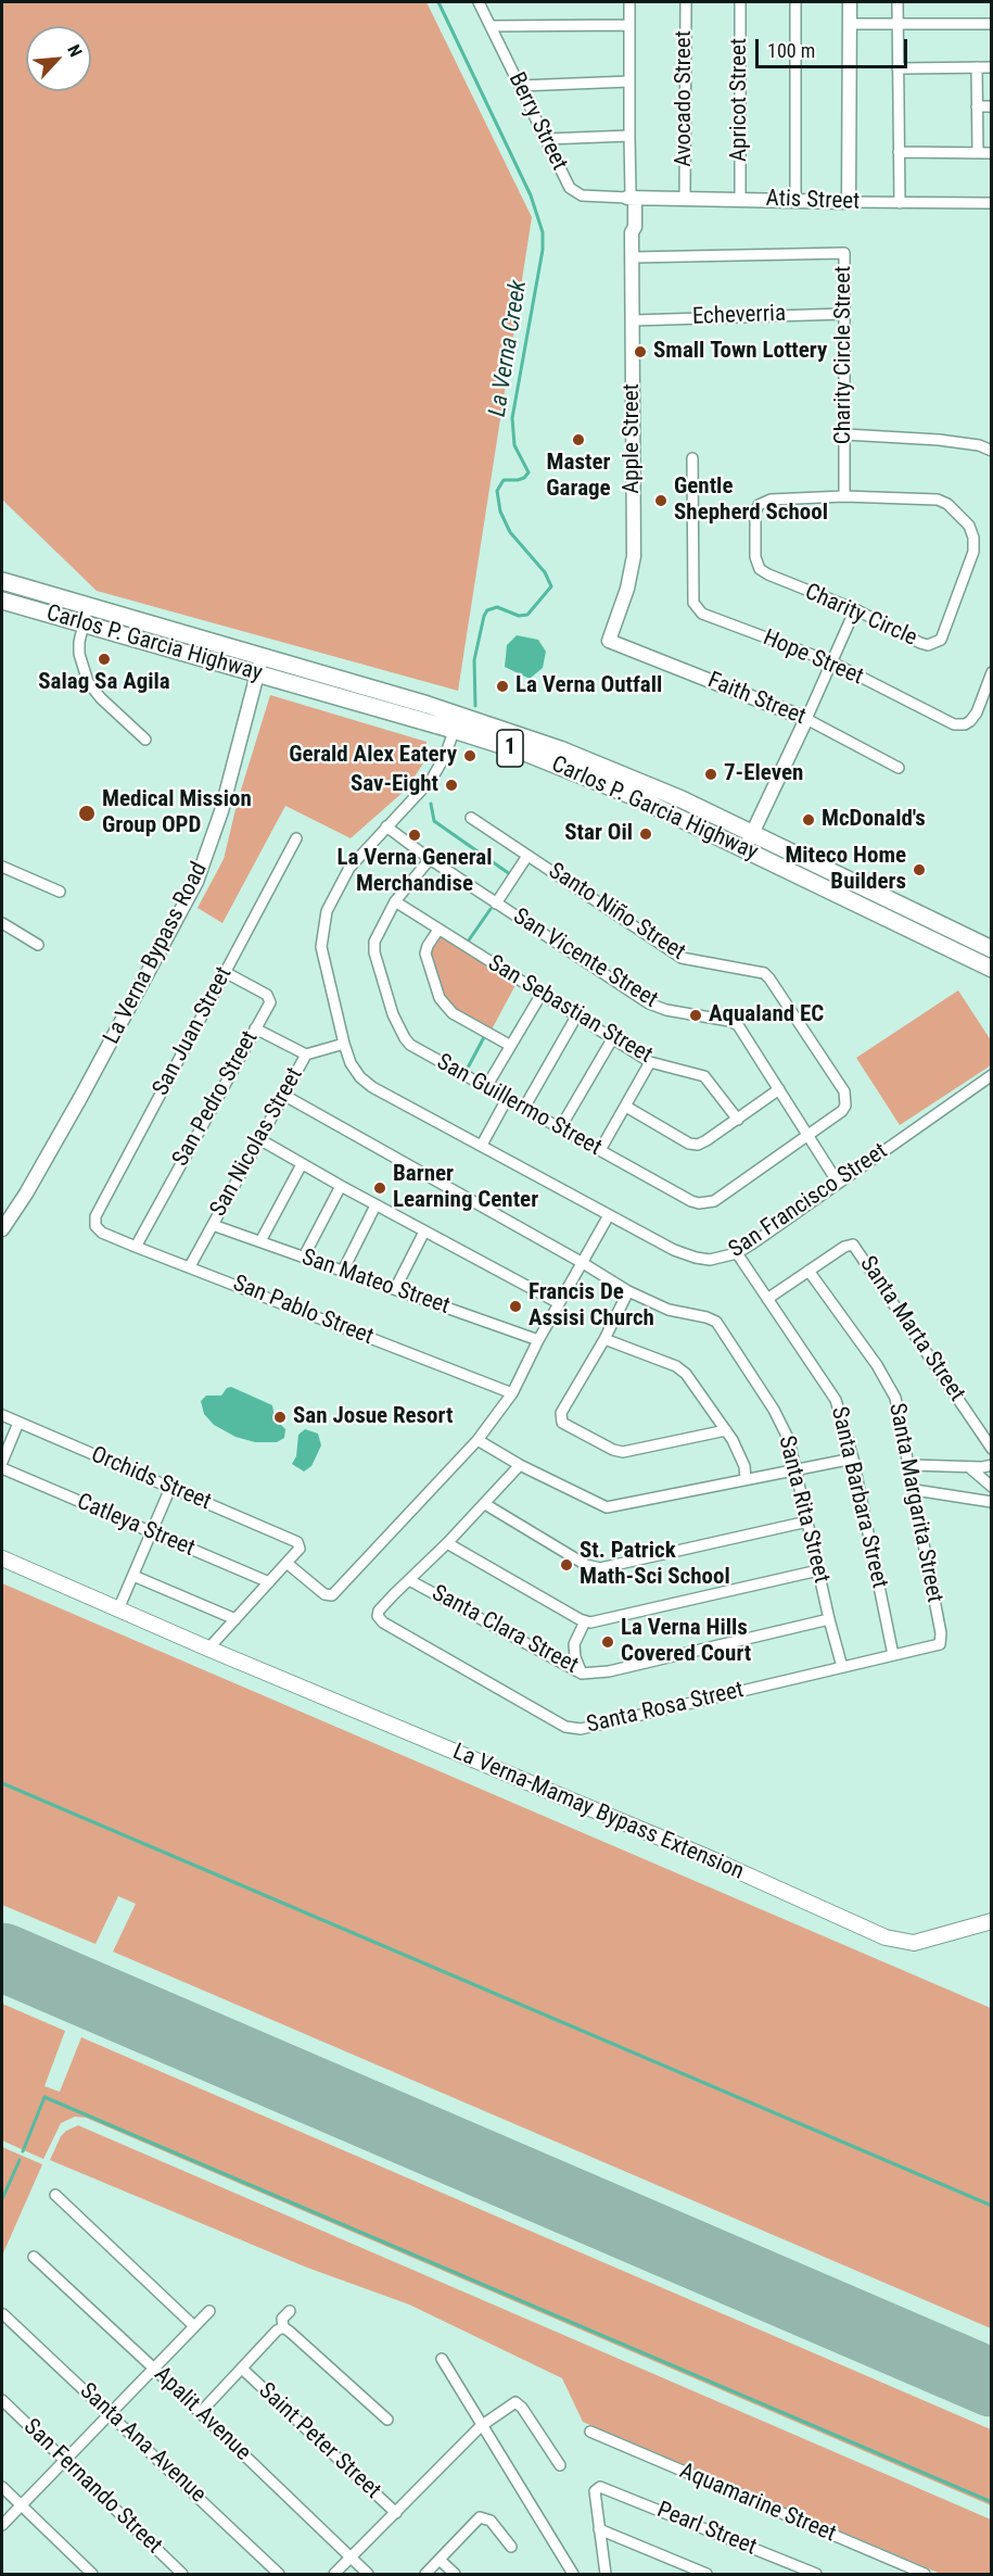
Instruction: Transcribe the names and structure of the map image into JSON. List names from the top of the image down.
{
  "streets": {
    "highway": ["Carlos P. Garcia Highway", "1"],
    "main road": ["La Verna-Mamay Bypass Extension"],
    "street": [
      "Avocado Street",
      "Apricot Street",
      "Berry Street",
      "Atis Street",
      "Echeverria",
      "Charity Circle Street",
      "Apple Street",
      "Charity Circle",
      "Hope Street",
      "Faith Street",
      "Santo Niño Street",
      "La Verna Bypass Road",
      "San Vicente Street",
      "San Sebastian Street",
      "San Juan Street",
      "San Pedro Street",
      "San Guillermo Street",
      "San Nicolas Street",
      "San Francisco Street",
      "San Mateo Street",
      "San Pablo Street",
      "Santa Marta Street",
      "Orchids Street",
      "Santa Barbara Street",
      "Santa Margarita Street",
      "Santa Rita Street",
      "Catleya Street",
      "Santa Clara Street",
      "Santa Rosa Street",
      "Apalit Avenue",
      "Saint Peter Street",
      "Santa Ana Avenue",
      "San Fernando Street",
      "Aquamarine Street",
      "Pearl Street"
    ]
  },
  "crossings": [
    ["Avocado Street", "Atis Street"],
    ["Apricot Street", "Atis Street"],
    ["Berry Street", "Atis Street"],
    ["Berry Street", "Apple Street"],
    ["Atis Street", "Apple Street"],
    ["Echeverria", "Charity Circle Street"],
    ["Echeverria", "Apple Street"],
    ["Charity Circle Street", "Apple Street"],
    ["Charity Circle Street", "Charity Circle"],
    ["Apple Street", "Faith Street"],
    ["Carlos P. Garcia Highway", "La Verna Bypass Road"],
    ["Carlos P. Garcia Highway", "San Francisco Street"],
    ["Santo Niño Street", "San Vicente Street"],
    ["Santo Niño Street", "San Guillermo Street"],
    ["San Vicente Street", "San Guillermo Street"],
    ["San Vicente Street", "San Francisco Street"],
    ["San Sebastian Street", "San Guillermo Street"],
    ["San Juan Street", "San Pedro Street"],
    ["San Juan Street", "San Pablo Street"],
    ["San Pedro Street", "San Pablo Street"],
    ["San Nicolas Street", "San Francisco Street"],
    ["San Nicolas Street", "San Mateo Street"],
    ["San Nicolas Street", "San Pablo Street"],
    ["San Nicolas Street", "Santa Rita Street"],
    ["San Francisco Street", "Santa Barbara Street"],
    ["Santa Marta Street", "Santa Margarita Street"],
    ["Santa Barbara Street", "Santa Rosa Street"],
    ["Santa Margarita Street", "Santa Rosa Street"],
    ["Santa Rita Street", "Santa Clara Street"],
    ["Santa Rita Street", "Santa Rosa Street"],
    ["Santa Clara Street", "Santa Rosa Street"]
  ],
  "water": ["La Verna Creek"],
  "places": [
    "Small Town Lottery",
    "Master Garage",
    "Gentle Shepherd School",
    "Salag Sa Agila",
    "La Verna Outfall",
    "Gerald Alex Eatery",
    "7-Eleven",
    "Sav-Eight",
    "Medical Mission Group OPD",
    "McDonald's",
    "Star Oil",
    "La Verna General Merchandise",
    "Miteco Home Builders",
    "Aqualand EC",
    "Barner Learning Center",
    "Francis De Assisi Church",
    "San Josue Resort",
    "St. Patrick Math-Sci School",
    "La Verna Hills Covered Court"
  ],
  "scale_bar": "100 m",
  "north": "top right"
}
